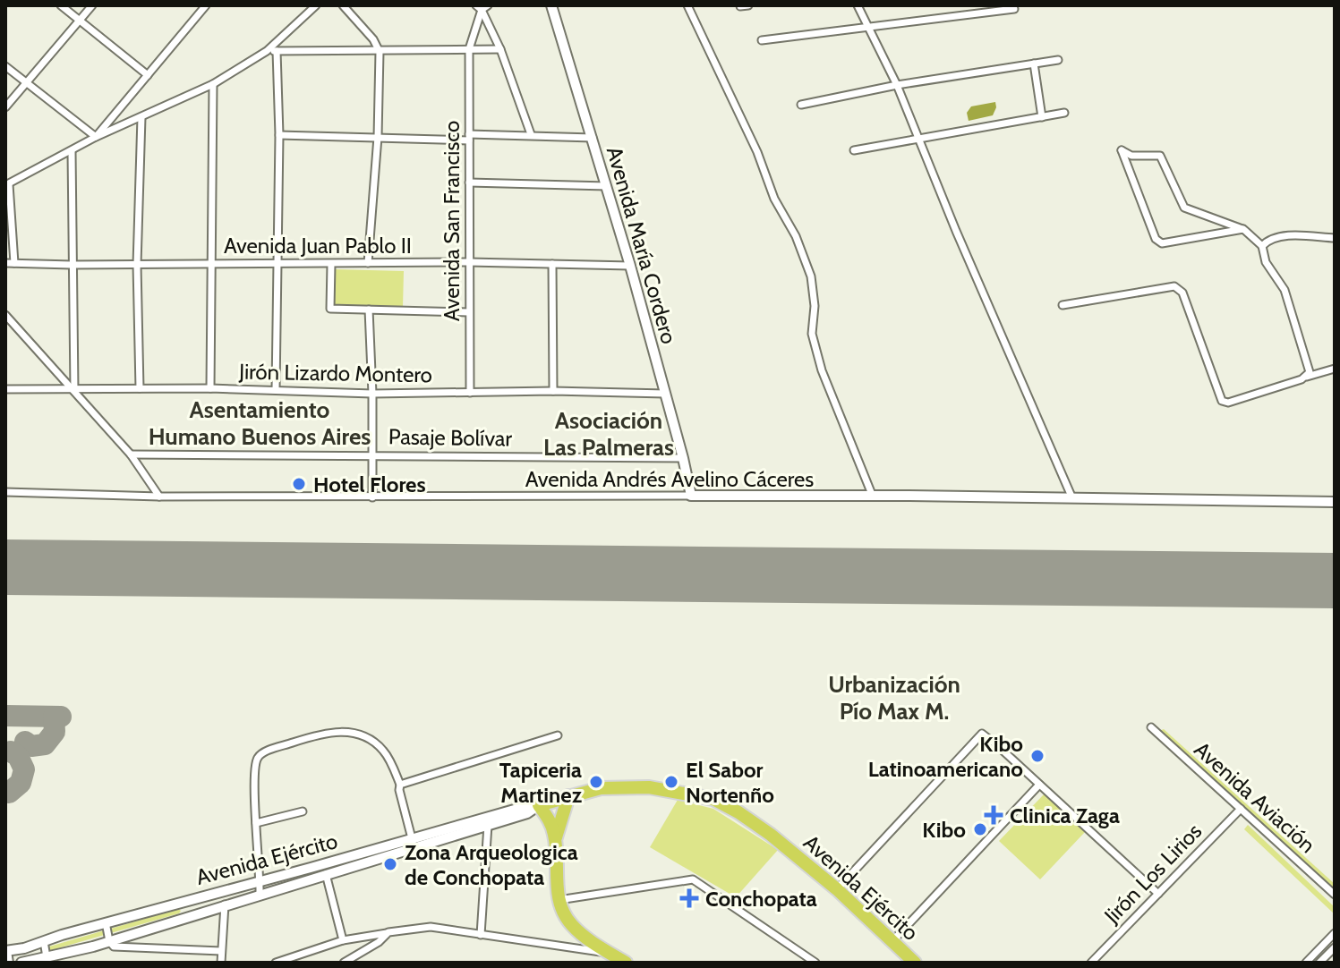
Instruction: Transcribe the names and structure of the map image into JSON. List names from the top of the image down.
{
  "streets": {
    "highway": ["Avenida Ejército"],
    "street": [
      "Avenida San Francisco",
      "Avenida Juan Pablo II",
      "Avenida María Cordero",
      "Jirón Lizardo Montero",
      "Pasaje Bolívar",
      "Avenida Andrés Avelino Cáceres",
      "Avenida Aviación",
      "Jirón Los Lirios"
    ]
  },
  "crossings": [
    ["Avenida San Francisco", "Avenida Juan Pablo II"],
    ["Avenida San Francisco", "Jirón Lizardo Montero"],
    ["Avenida Juan Pablo II", "Avenida María Cordero"],
    ["Avenida María Cordero", "Jirón Lizardo Montero"],
    ["Avenida María Cordero", "Pasaje Bolívar"],
    ["Avenida María Cordero", "Avenida Andrés Avelino Cáceres"],
    ["Avenida Aviación", "Jirón Los Lirios"]
  ],
  "districts": ["Asentamiento Humano Buenos Aires", "Asociación Las Palmeras", "Urbanización Pío Max M."],
  "places": {
    "other": [
      "Hotel Flores",
      "Kibo Latinoamericano",
      "Tapiceria Martinez",
      "El Sabor Nortenño",
      "Kibo",
      "Zona Arqueologica de Conchopata"
    ],
    "health": ["Clinica Zaga", "Conchopata"]
  }
}
